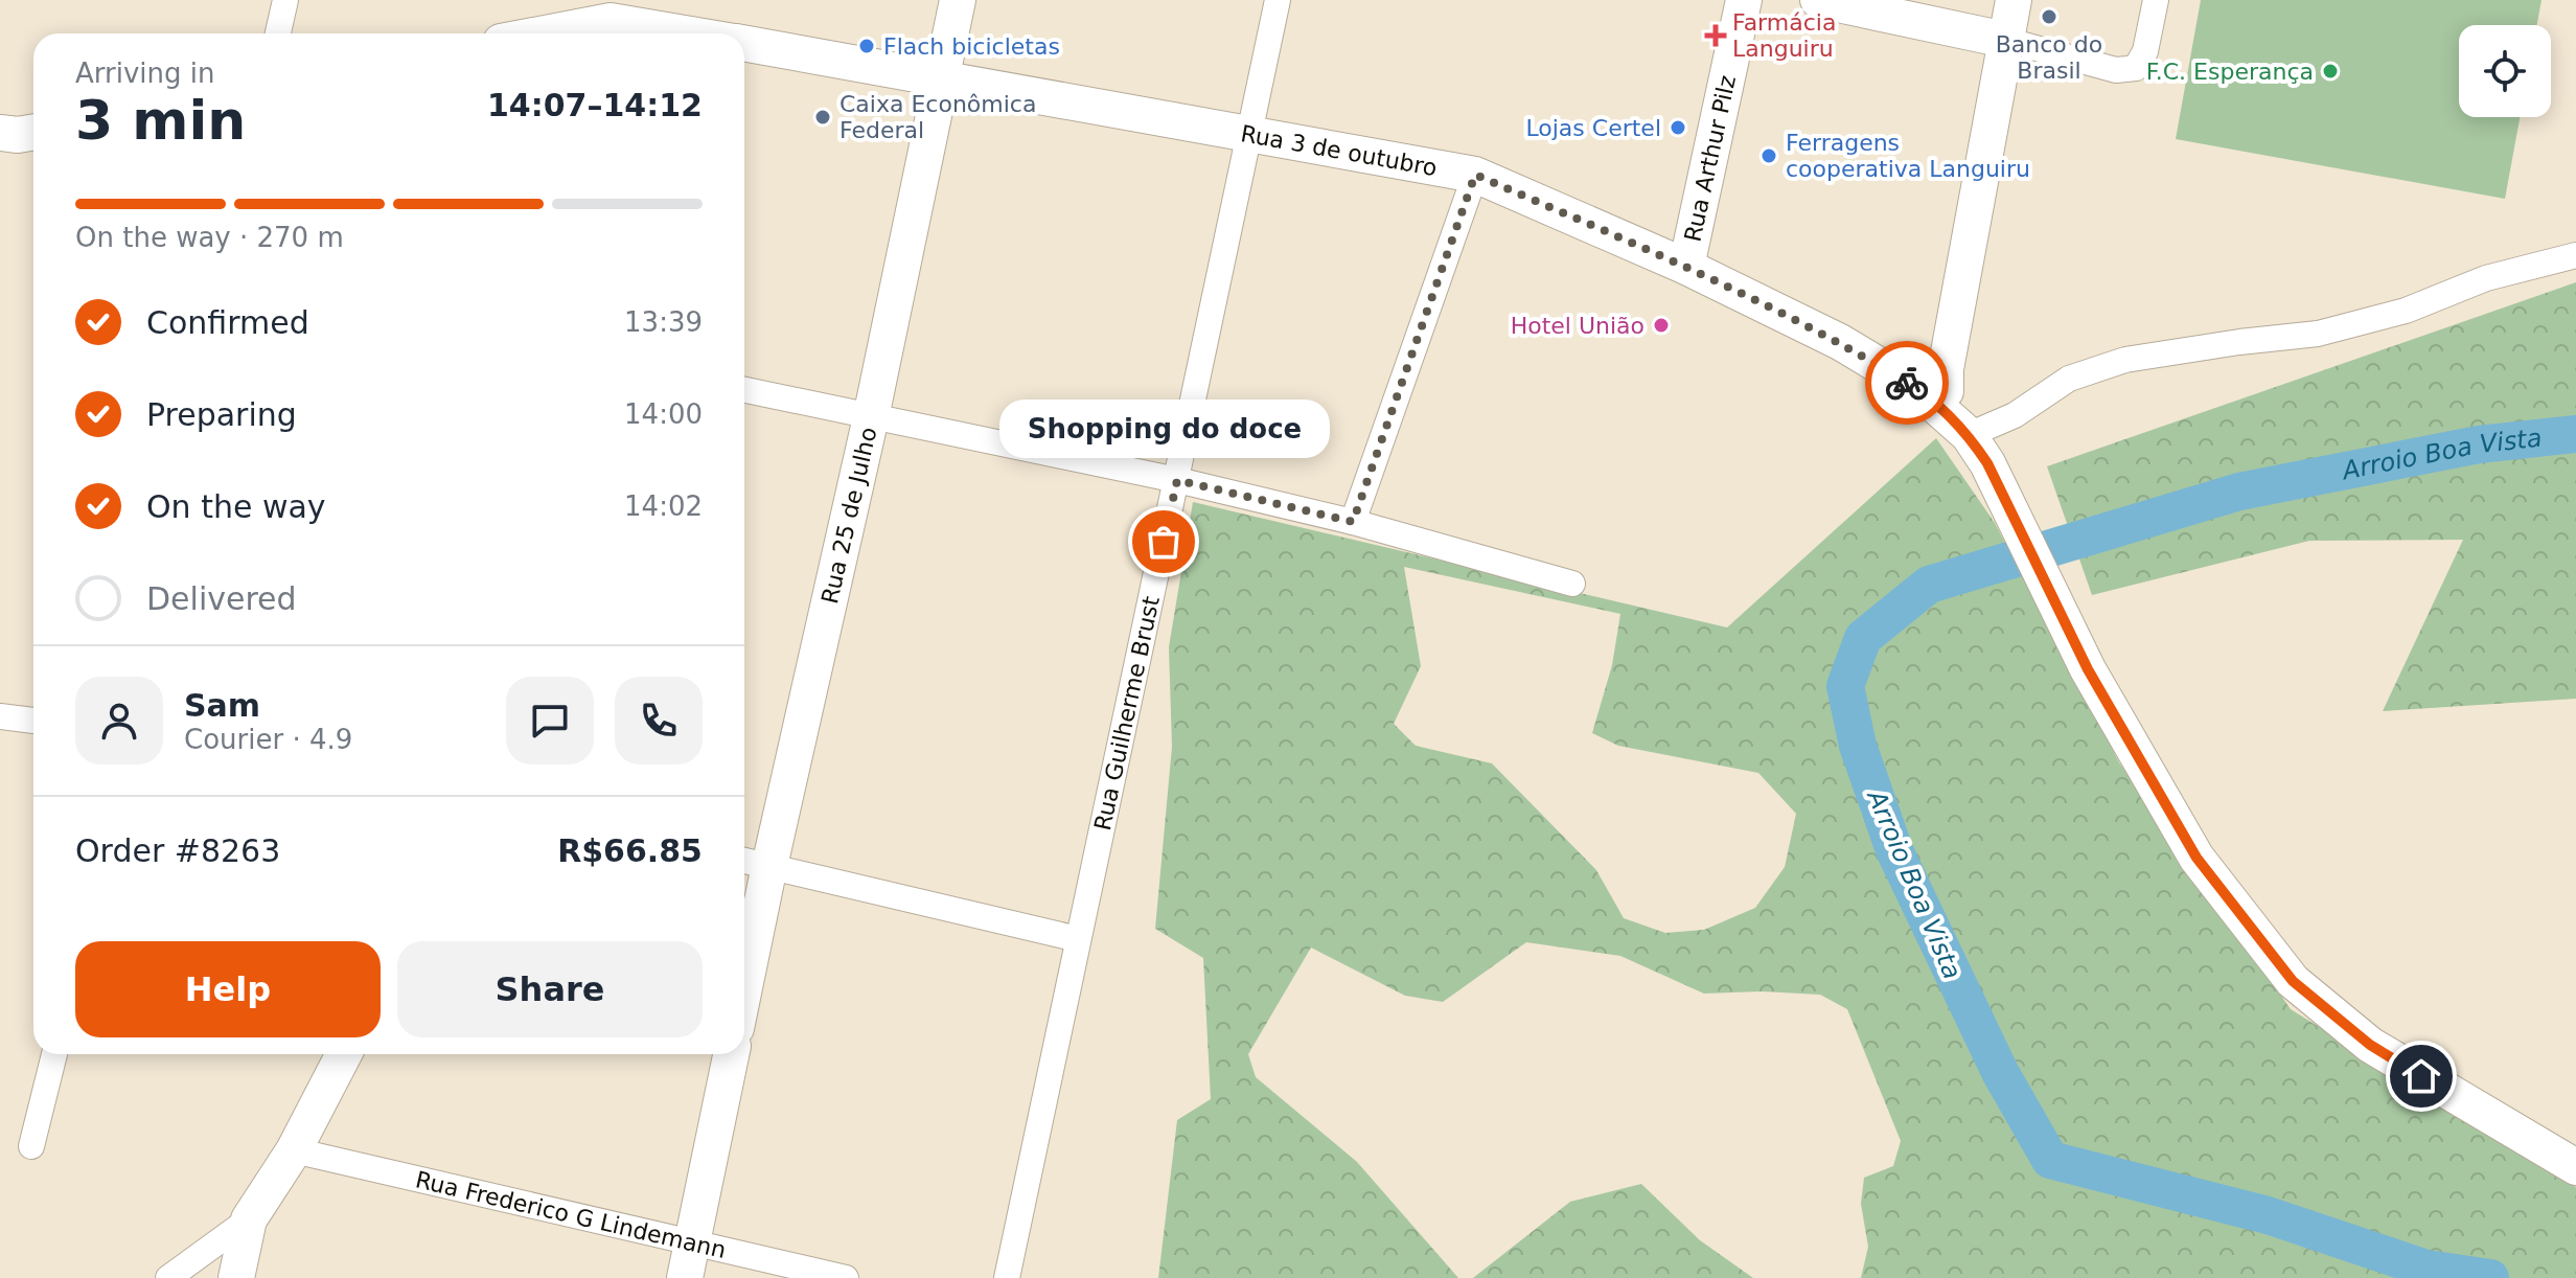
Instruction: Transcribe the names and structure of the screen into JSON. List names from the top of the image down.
{
  "streets": {
    "main road": ["Rua 3 de outubro", "Rua Arthur Pilz", "Rua 25 de Julho"],
    "street": ["Rua Guilherme Brust", "Rua Frederico G Lindemann"]
  },
  "crossings": [
    ["Rua 3 de outubro", "Rua Arthur Pilz"],
    ["Rua 3 de outubro", "Rua 25 de Julho"],
    ["Rua 3 de outubro", "Rua Guilherme Brust"]
  ],
  "water": ["Arroio Boa Vista"],
  "places": {
    "other": [
      "Banco do Brasil",
      "Flach bicicletas",
      "F.C. Esperança",
      "Caixa Econômica Federal",
      "Lojas Certel",
      "Ferragens cooperativa Languiru",
      "Hotel União",
      "Shopping do doce"
    ],
    "health": ["Farmácia Languiru"]
  },
  "page": {
    "heading": ["3 min", "Arriving in", "14:07–14:12"],
    "panel": [
      "Sam",
      "Courier · 4.9",
      "Order #8263",
      "R$66.85"
    ],
    "bar": "On the way · 270 m",
    "list": [
      ["Confirmed", "13:39"],
      ["Preparing", "14:00"],
      ["On the way", "14:02"],
      "Delivered"
    ],
    "bubble": "Shopping do doce",
    "buttons": ["Help", "Share"]
  }
}
